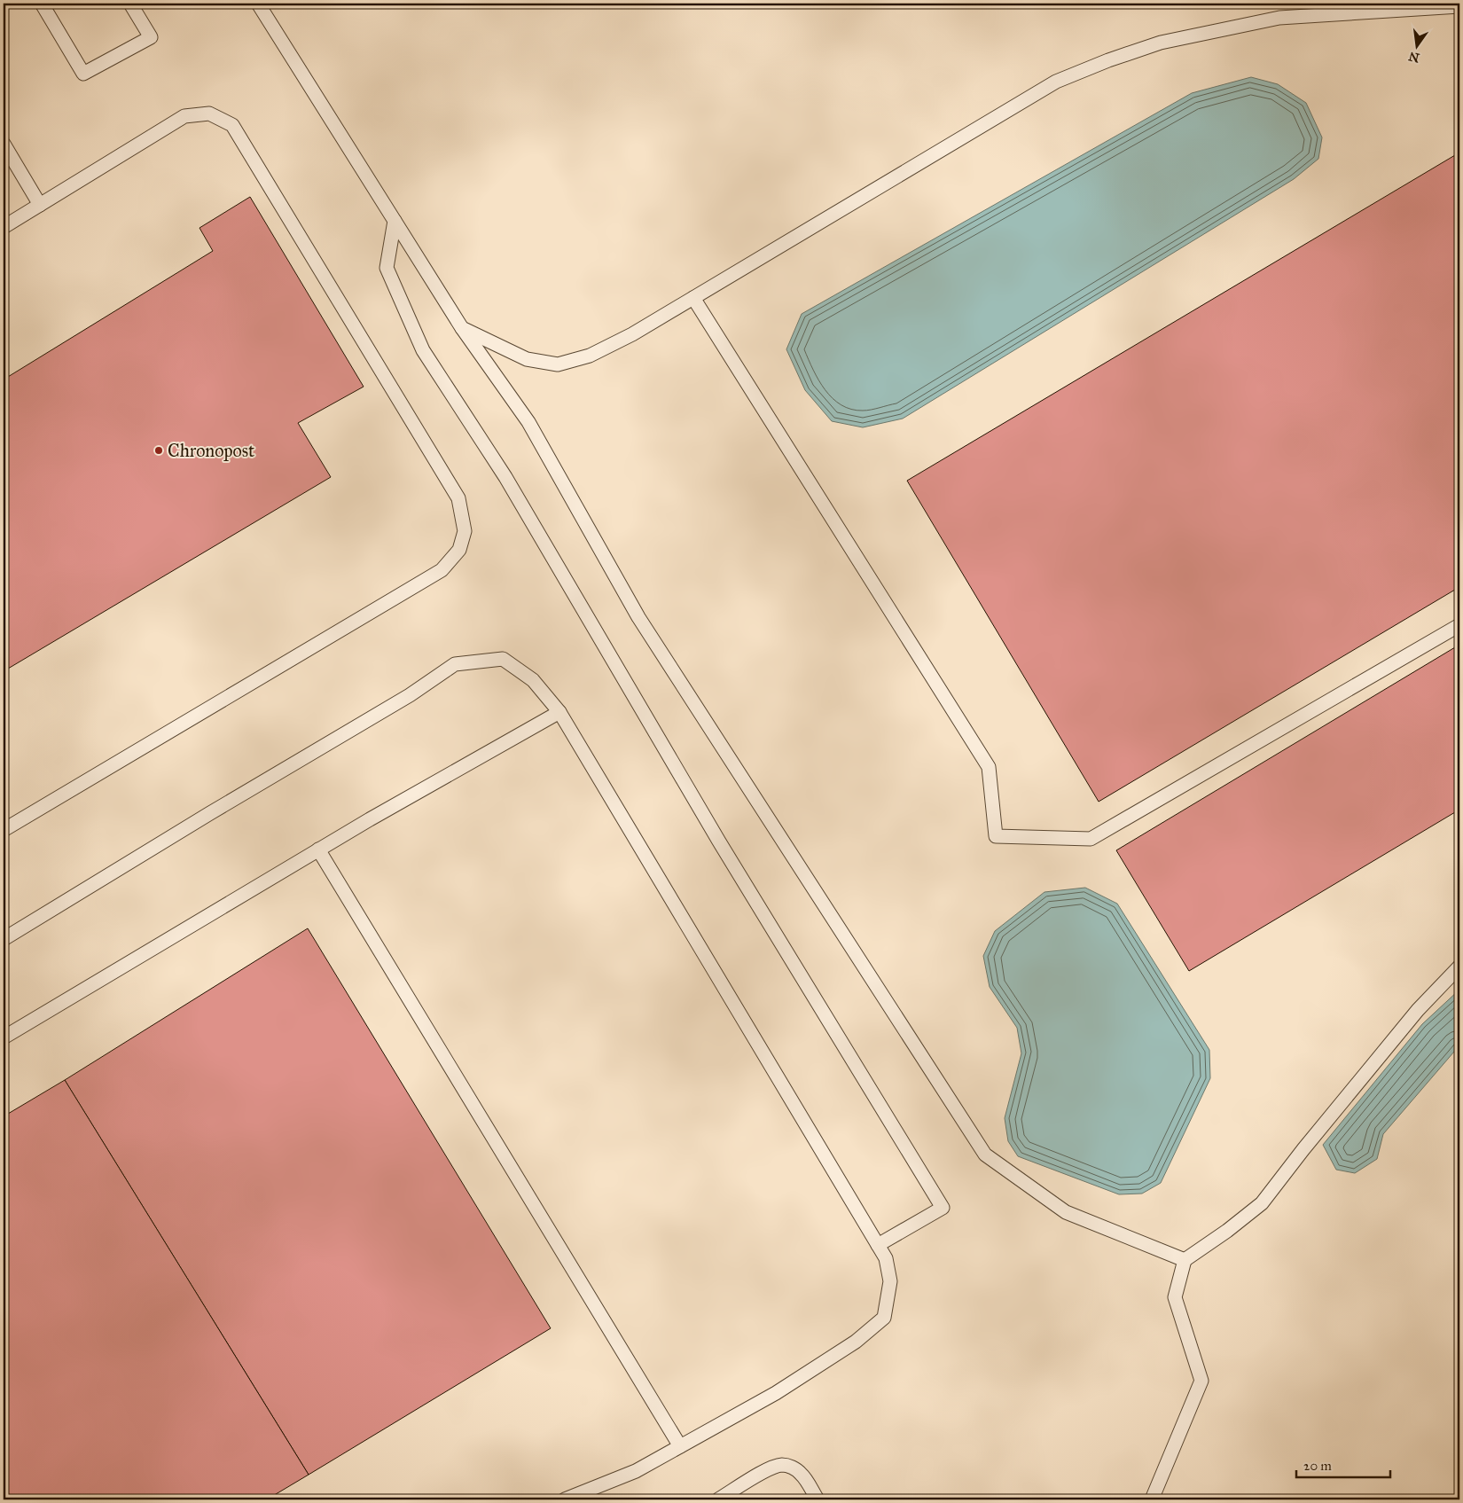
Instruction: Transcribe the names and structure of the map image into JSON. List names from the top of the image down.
{
  "places": ["Chronopost"],
  "scale_bar": "20 m",
  "north": "bottom"
}
